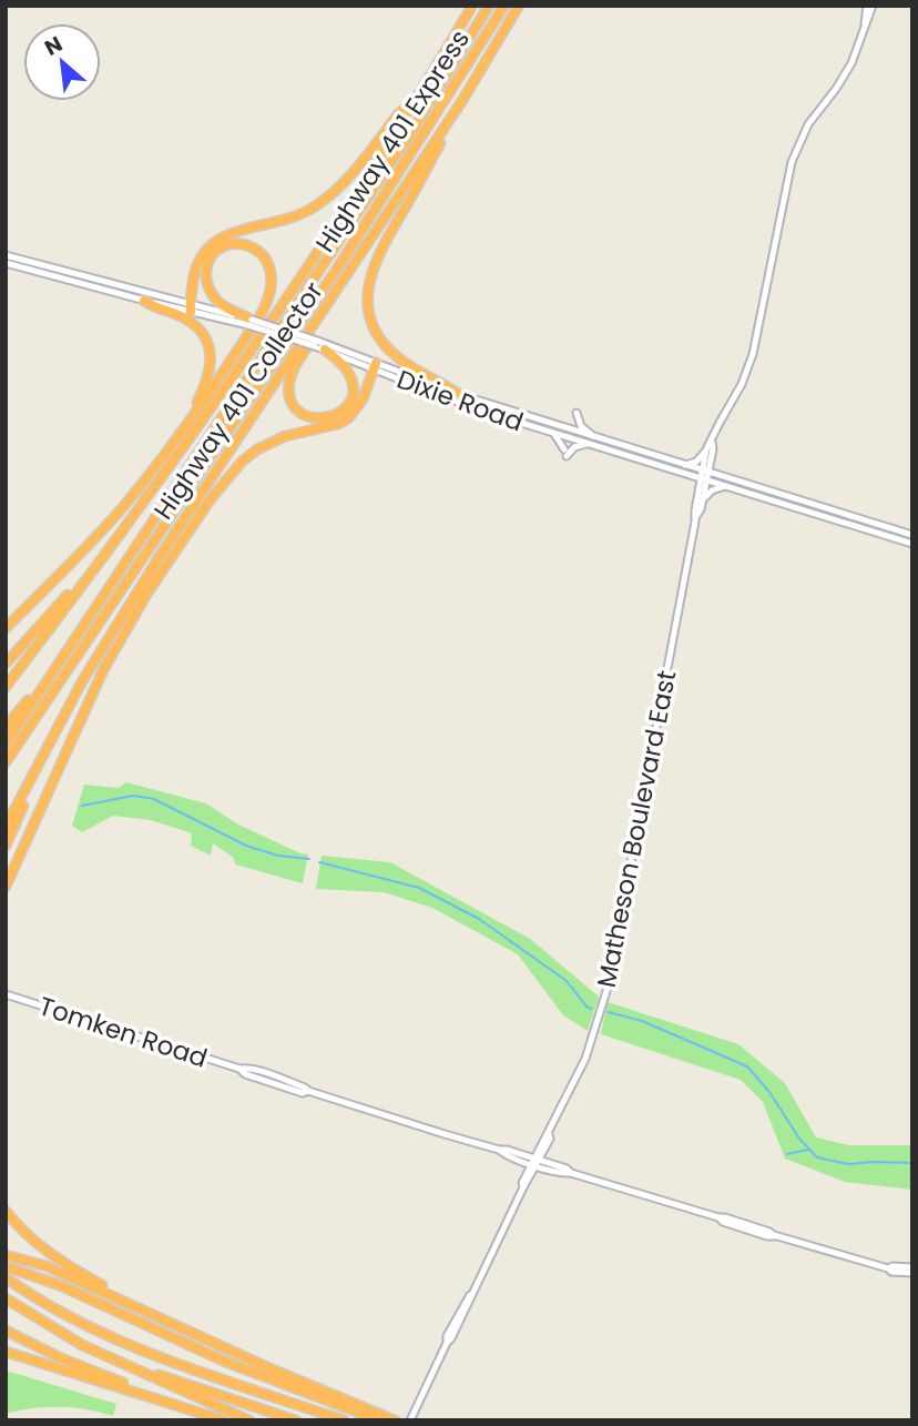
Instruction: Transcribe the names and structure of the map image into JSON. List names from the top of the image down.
{
  "streets": {
    "highway": ["Highway 401 Express", "Highway 401 Collector"],
    "main road": ["Dixie Road", "Matheson Boulevard East", "Tomken Road"]
  },
  "crossings": [
    ["Dixie Road", "Matheson Boulevard East"],
    ["Matheson Boulevard East", "Tomken Road"]
  ],
  "north": "top left"
}
